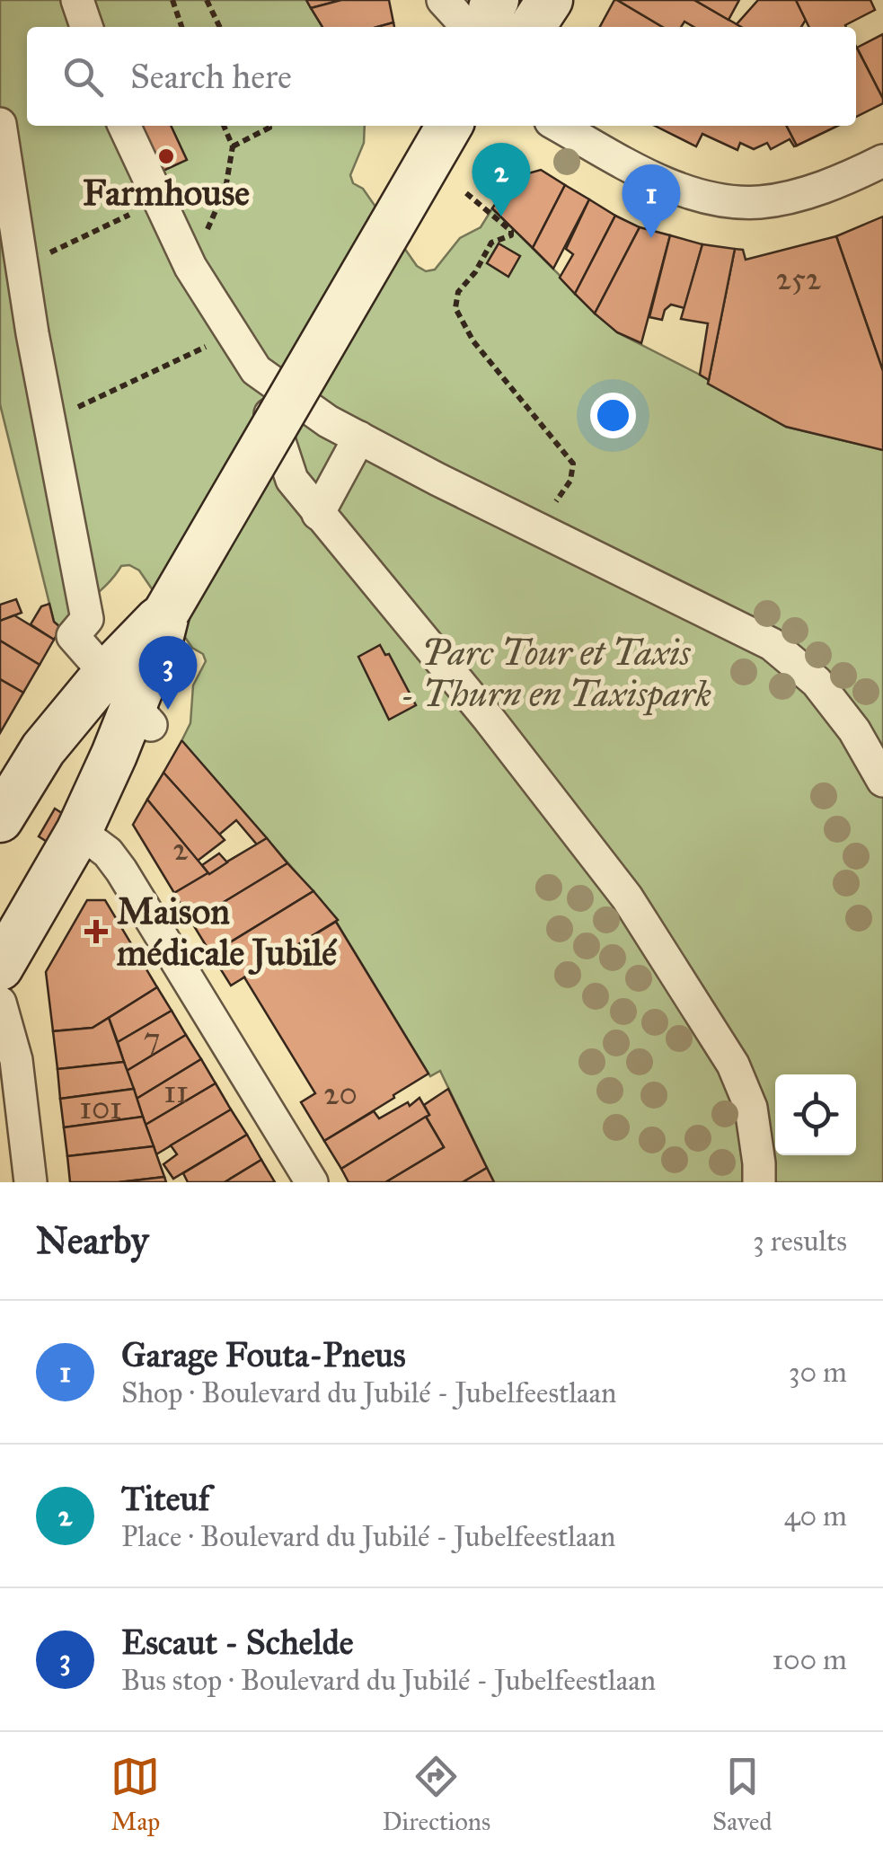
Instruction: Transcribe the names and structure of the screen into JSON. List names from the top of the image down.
{
  "parks": ["Parc Tour et Taxis - Thurn en Taxispark"],
  "places": {
    "other": ["Farmhouse"],
    "health": ["Maison médicale Jubilé"]
  },
  "house_numbers": [
    "252",
    "2",
    "7",
    "11",
    "20",
    "101"
  ],
  "page": {
    "search": "Search here",
    "pins": ["2", "1", "3"],
    "heading": ["Nearby", "3 results"],
    "list": [
      {
        "mark": "1",
        "name": "Garage Fouta-Pneus",
        "note": "Shop · Boulevard du Jubilé - Jubelfeestlaan",
        "value": "30 m"
      },
      {
        "mark": "2",
        "name": "Titeuf",
        "note": "Place · Boulevard du Jubilé - Jubelfeestlaan",
        "value": "40 m"
      },
      {
        "mark": "3",
        "name": "Escaut - Schelde",
        "note": "Bus stop · Boulevard du Jubilé - Jubelfeestlaan",
        "value": "100 m"
      }
    ],
    "nav": ["Map", "Directions", "Saved"]
  }
}
